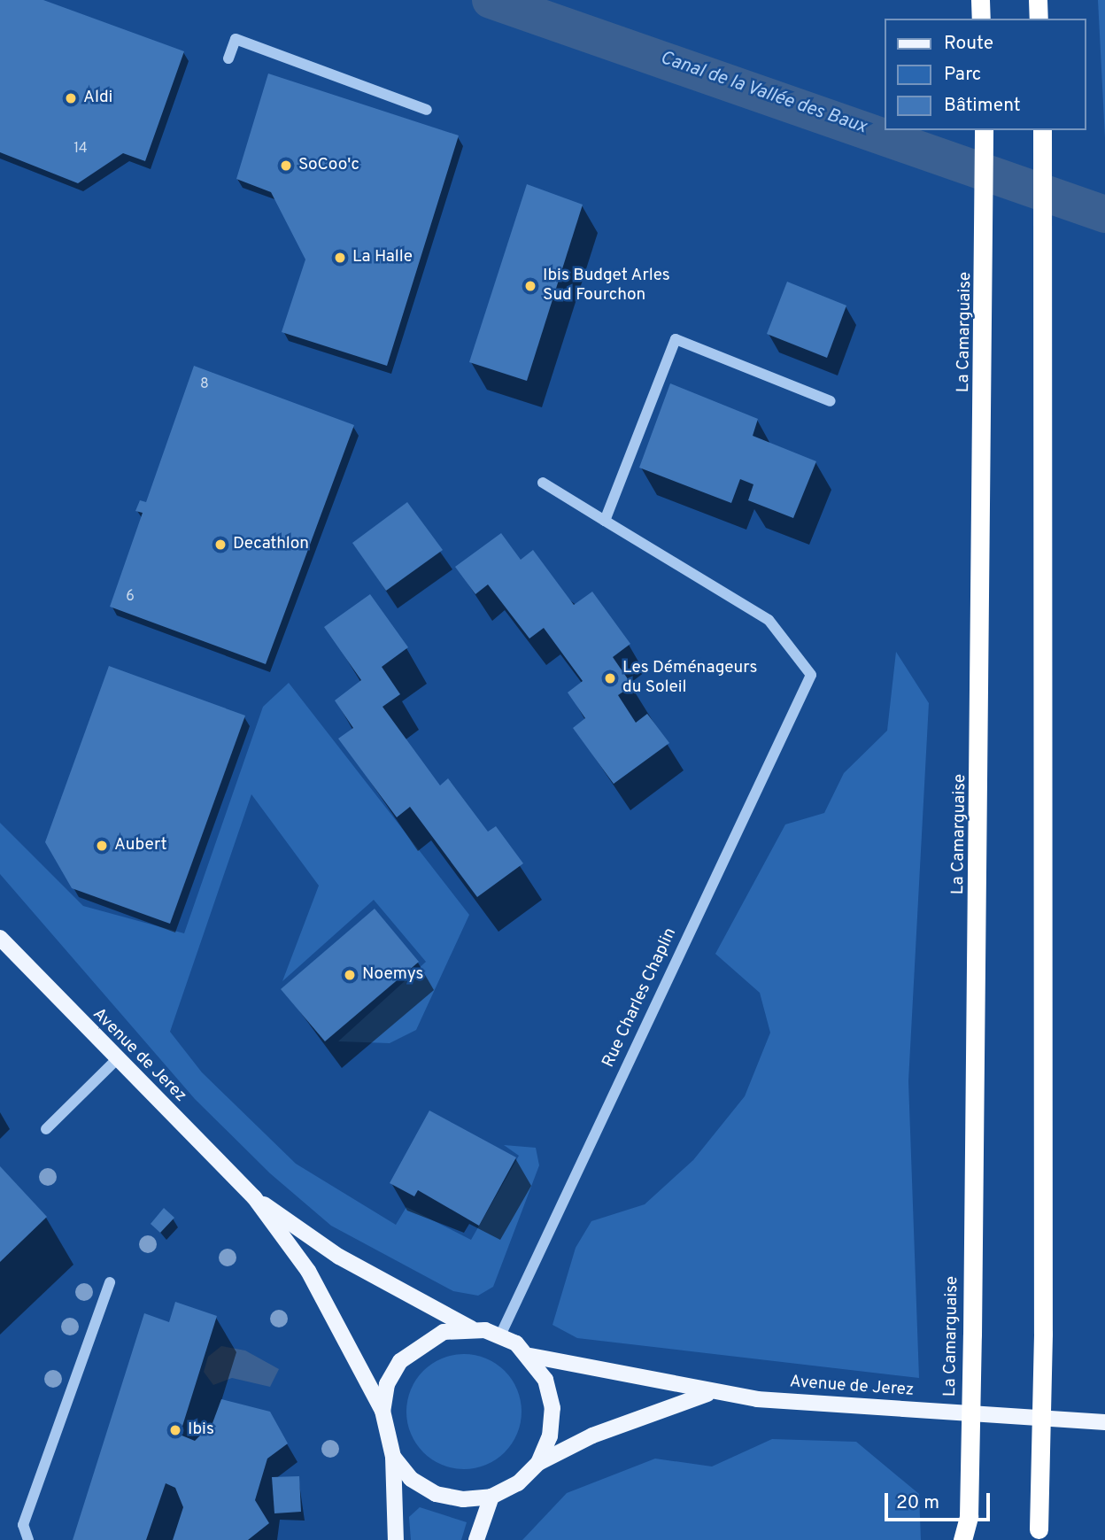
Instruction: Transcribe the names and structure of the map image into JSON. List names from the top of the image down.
{
  "streets": {
    "highway": ["La Camarguaise"],
    "main road": ["Avenue de Jerez"],
    "street": ["Rue Charles Chaplin"]
  },
  "crossings": [
    ["Rue Charles Chaplin", "Avenue de Jerez"]
  ],
  "water": ["Canal de la Vallée des Baux"],
  "places": [
    "Aldi",
    "SoCoo'c",
    "La Halle",
    "Ibis Budget Arles Sud Fourchon",
    "Decathlon",
    "Les Déménageurs du Soleil",
    "Aubert",
    "Noemys",
    "Ibis"
  ],
  "house_numbers": ["14", "8", "6"],
  "legend": ["Route", "Parc", "Bâtiment"],
  "scale_bar": "20 m"
}
